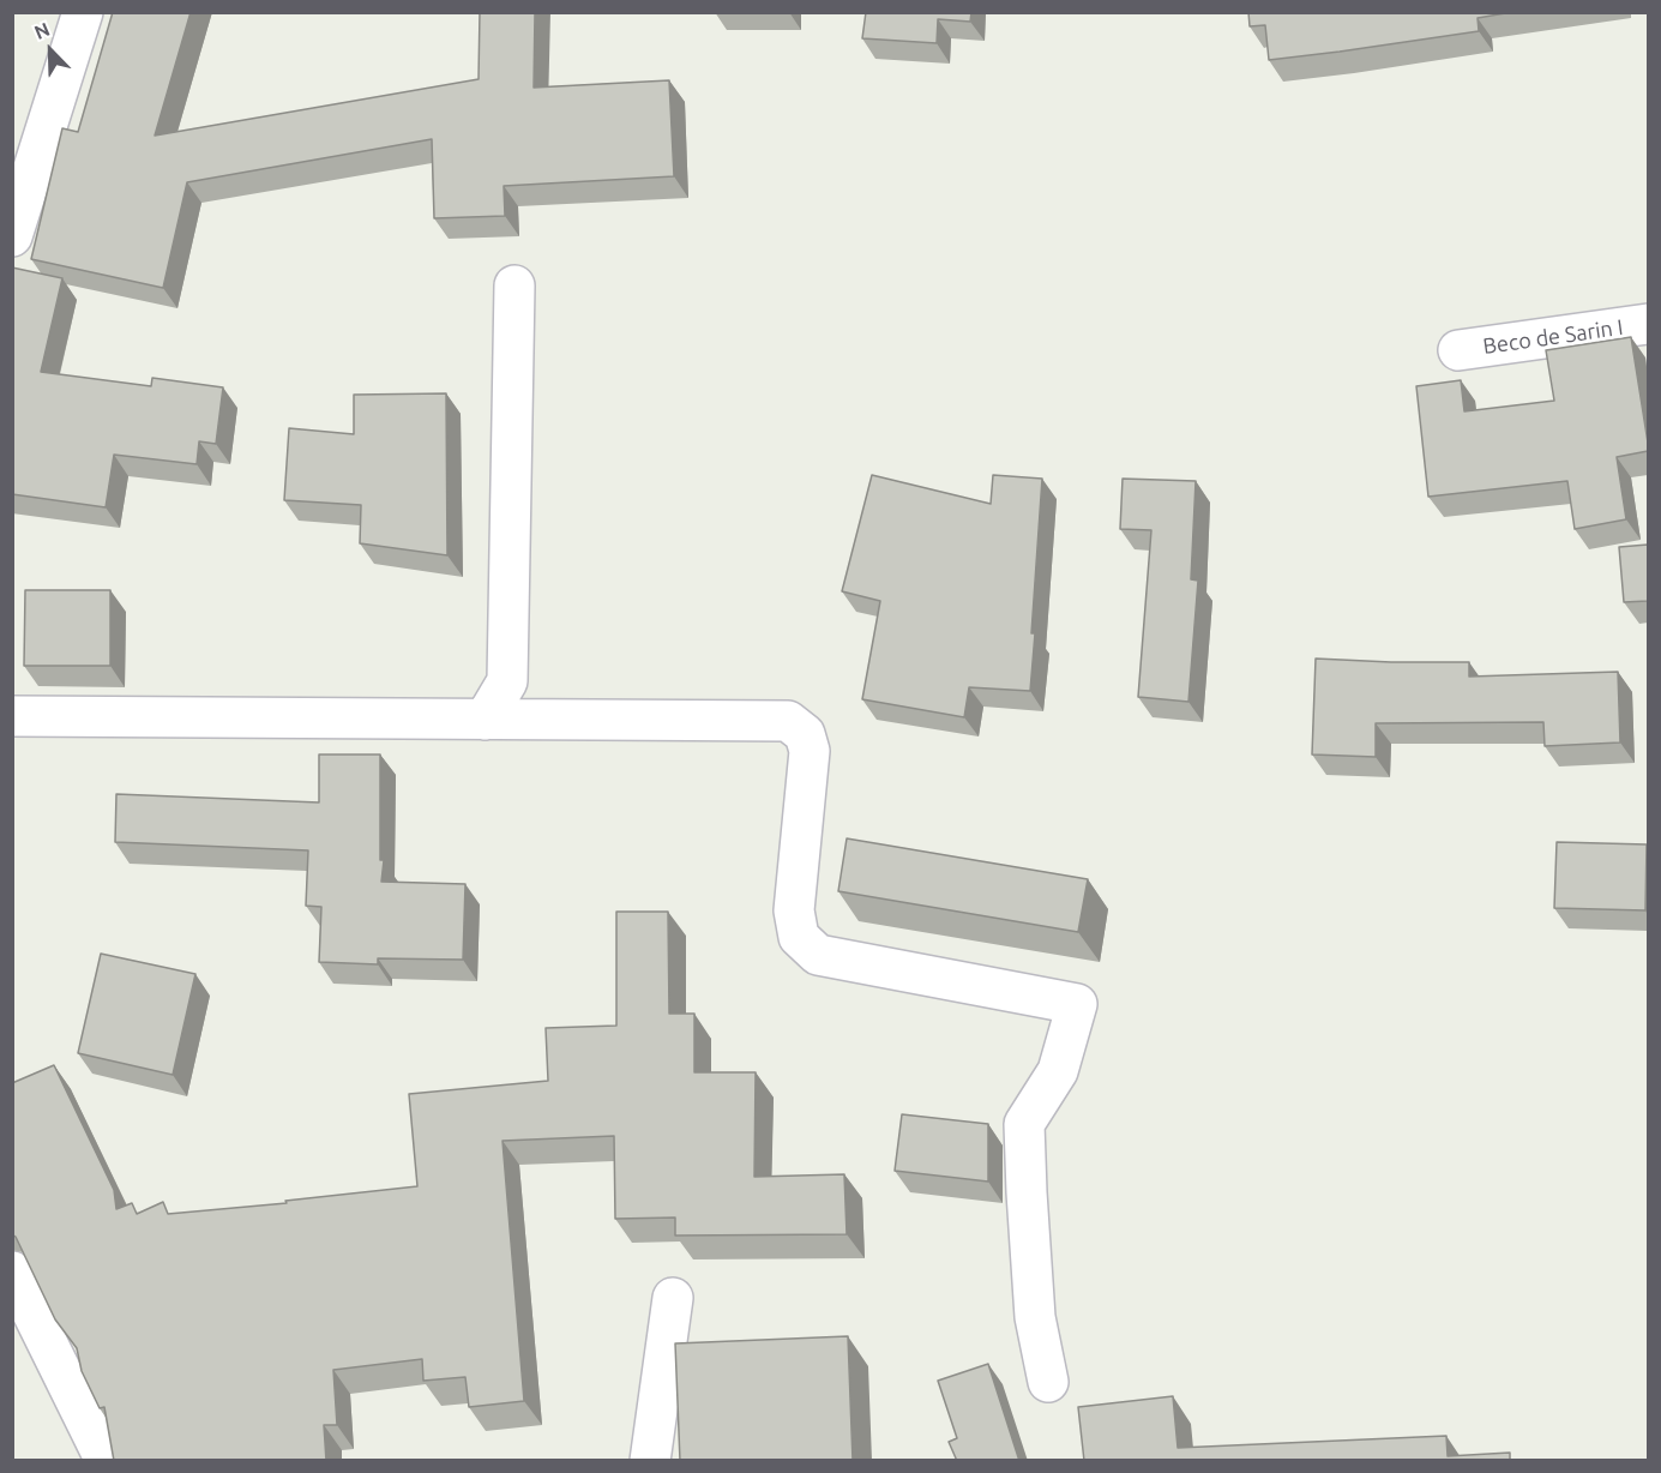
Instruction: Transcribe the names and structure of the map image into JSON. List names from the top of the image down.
{
  "streets": {
    "street": ["Beco de Sarin I"]
  },
  "north": "top left"
}
